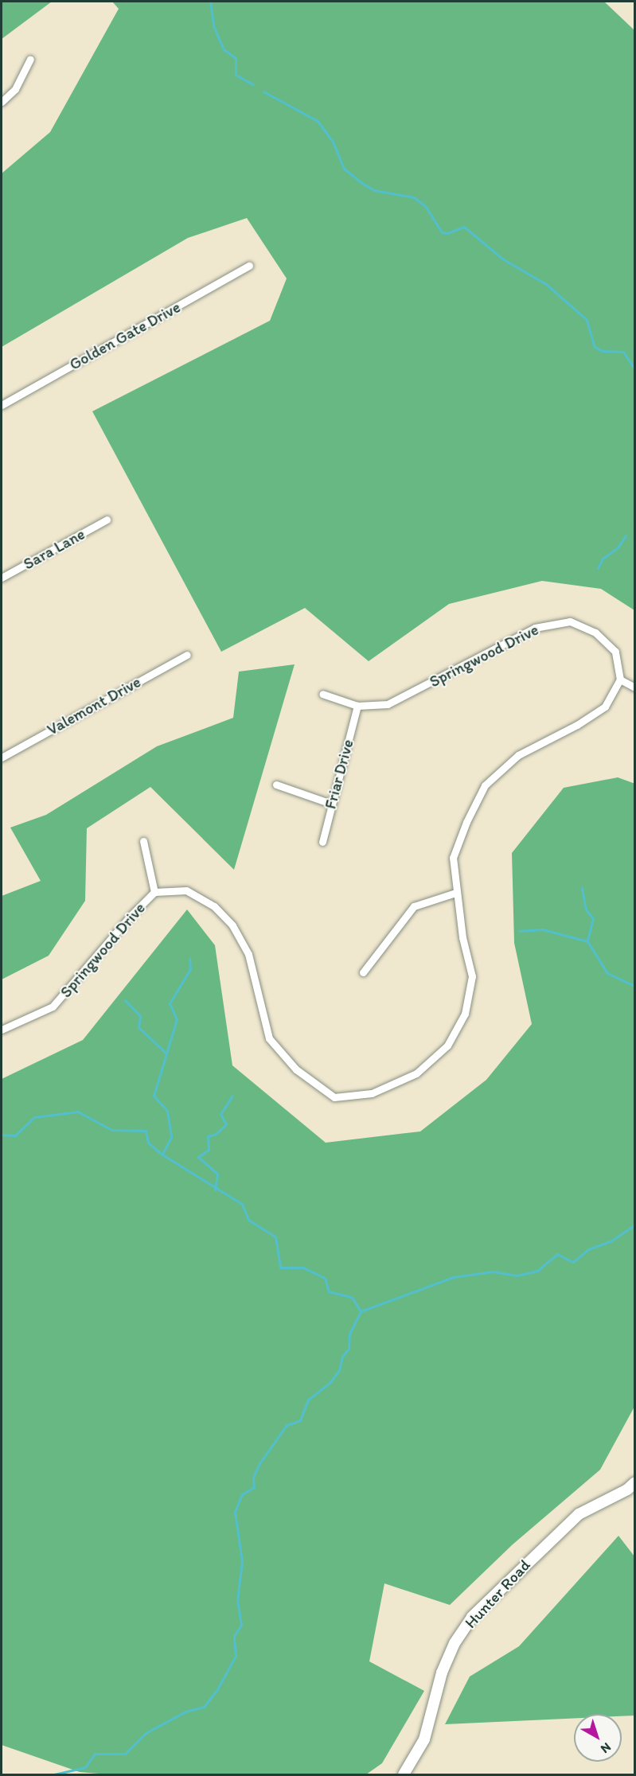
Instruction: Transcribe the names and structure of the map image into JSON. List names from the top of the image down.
{
  "streets": {
    "street": [
      "Golden Gate Drive",
      "Sara Lane",
      "Springwood Drive",
      "Valemont Drive",
      "Friar Drive",
      "Hunter Road"
    ]
  },
  "crossings": [
    ["Springwood Drive", "Friar Drive"]
  ],
  "north": "bottom right"
}
